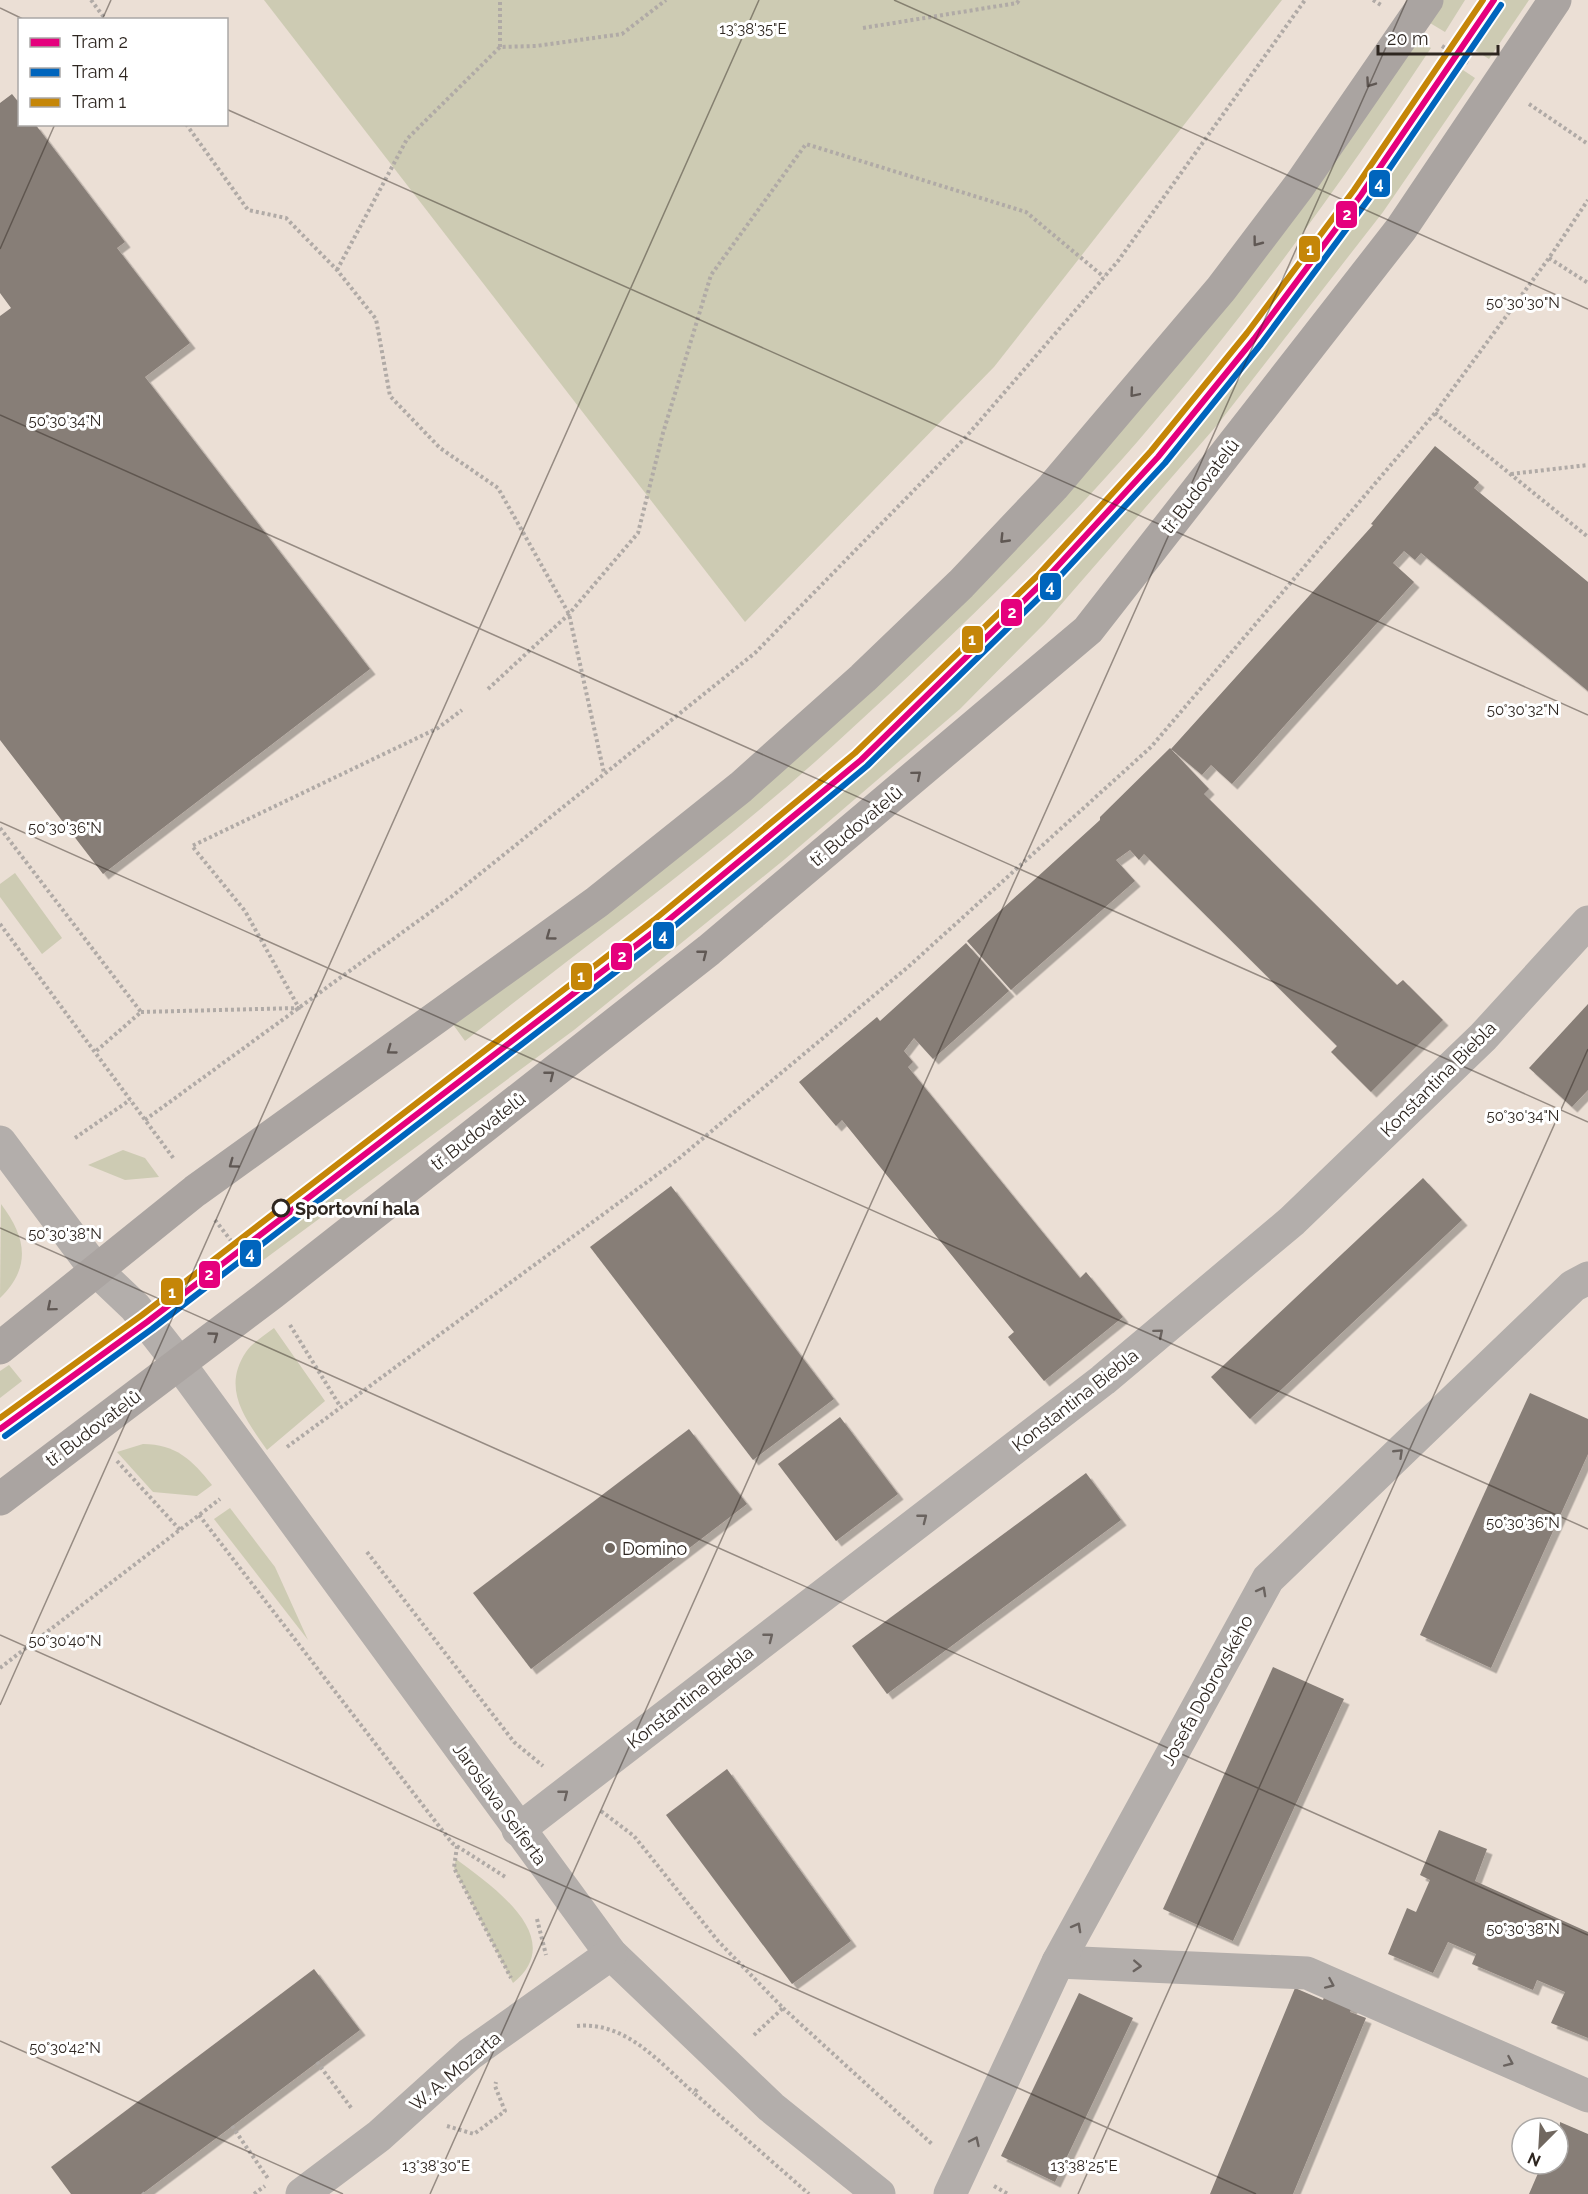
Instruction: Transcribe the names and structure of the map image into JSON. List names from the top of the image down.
{
  "streets": {
    "street": [
      "tř. Budovatelů",
      "Konstantina Biebla",
      "Josefa Dobrovského",
      "Jaroslava Seiferta",
      "W. A. Mozarta"
    ]
  },
  "crossings": [
    ["tř. Budovatelů", "Jaroslava Seiferta"],
    ["Konstantina Biebla", "Jaroslava Seiferta"],
    ["Jaroslava Seiferta", "W. A. Mozarta"]
  ],
  "one_way": ["Konstantina Biebla", "Josefa Dobrovského"],
  "places": ["Sportovní hala", "Domino"],
  "lines": ["tram line 2", "tram line 1", "tram line 4"],
  "legend": ["Tram 2", "Tram 4", "Tram 1"],
  "scale_bar": "20 m",
  "north": "bottom left",
  "coordinates": [
    "13°38'35\"E",
    "50°30'30\"N",
    "50°30'34\"N",
    "50°30'32\"N",
    "50°30'36\"N",
    "50°30'38\"N",
    "50°30'40\"N",
    "50°30'42\"N",
    "13°38'30\"E",
    "13°38'25\"E"
  ]
}
